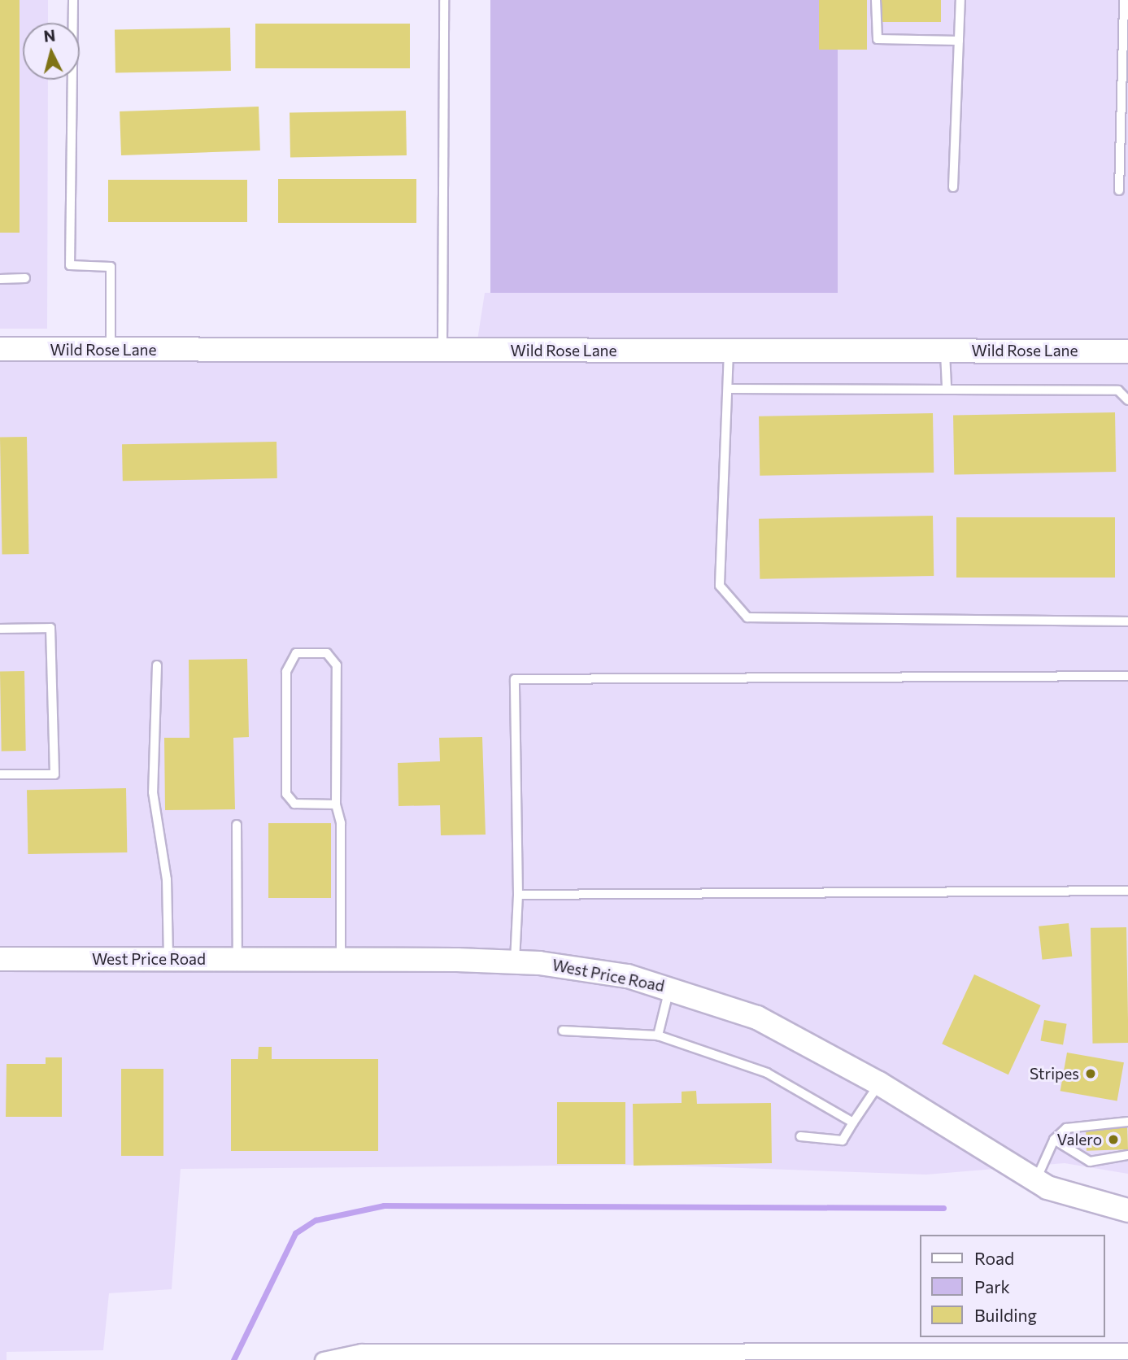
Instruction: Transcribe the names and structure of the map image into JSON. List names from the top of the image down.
{
  "streets": {
    "main road": ["Wild Rose Lane", "West Price Road"]
  },
  "places": ["Stripes", "Valero"],
  "legend": ["Road", "Park", "Building"],
  "north": "top"
}
